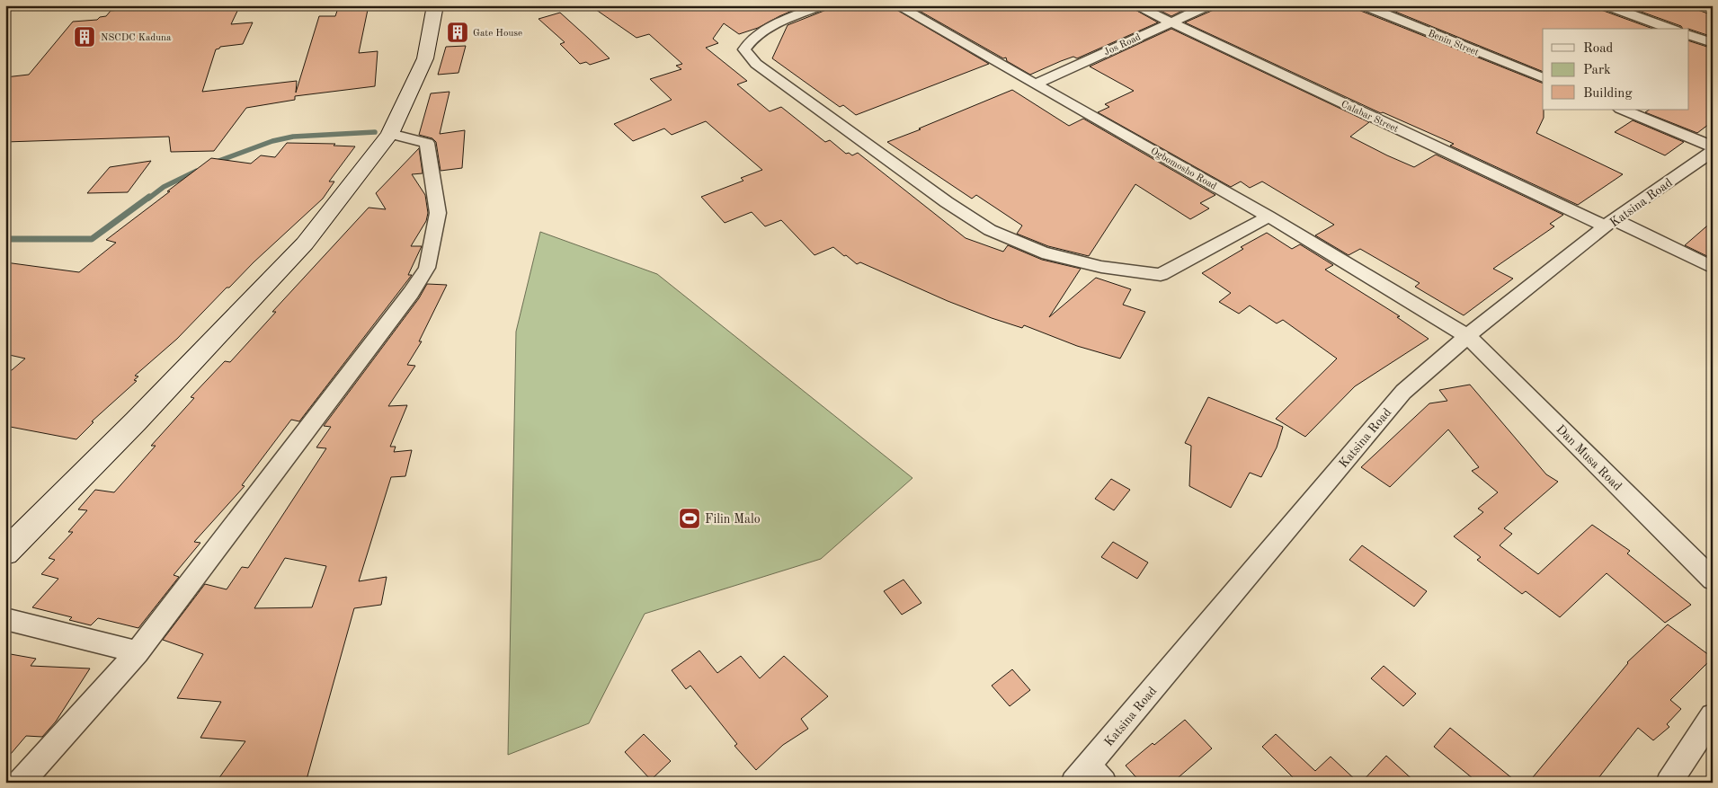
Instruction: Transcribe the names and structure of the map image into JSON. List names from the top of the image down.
{
  "streets": {
    "street": [
      "Benin Street",
      "Jos Road",
      "Calabar Street",
      "Ogbomosho Road",
      "Katsina Road",
      "Dan Musa Road"
    ]
  },
  "crossings": [
    ["Jos Road", "Calabar Street"],
    ["Jos Road", "Ogbomosho Road"],
    ["Calabar Street", "Katsina Road"],
    ["Ogbomosho Road", "Katsina Road"],
    ["Ogbomosho Road", "Dan Musa Road"],
    ["Katsina Road", "Dan Musa Road"]
  ],
  "places": {
    "building": ["Gate House", "NSCDC Kaduna"],
    "sports": ["Filin Malo"]
  },
  "legend": ["Road", "Park", "Building"]
}
